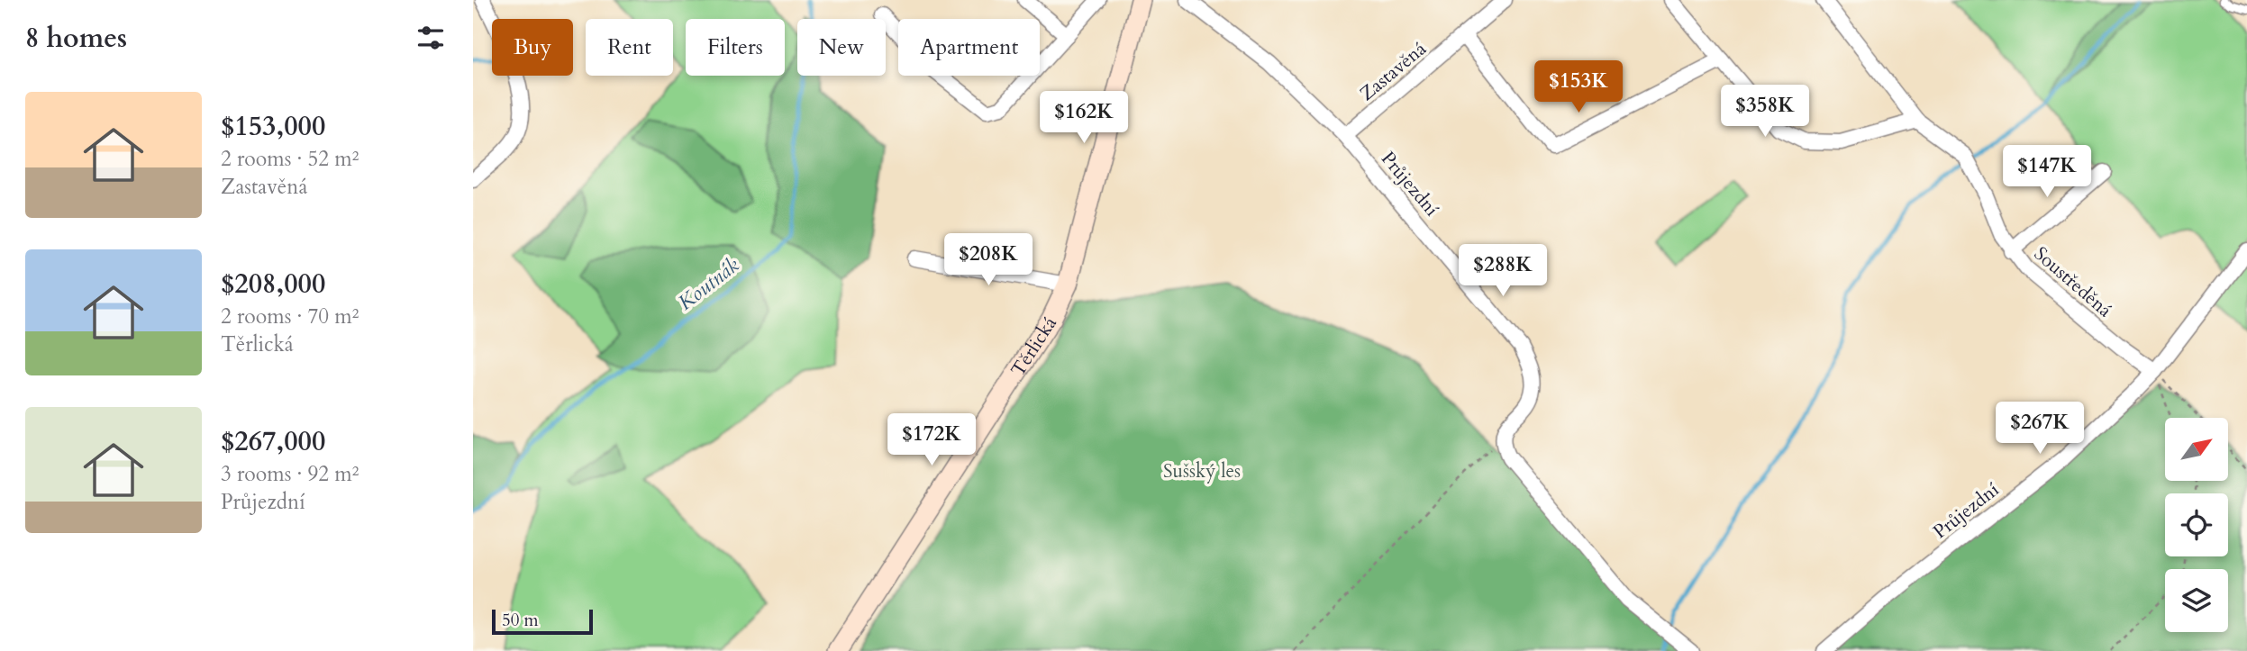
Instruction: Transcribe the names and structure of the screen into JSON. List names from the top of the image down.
{
  "streets": {
    "main road": ["Těrlická"],
    "street": ["Zastavěná", "Průjezdní", "Soustředěná"]
  },
  "crossings": [
    ["Zastavěná", "Průjezdní"],
    ["Průjezdní", "Soustředěná"]
  ],
  "water": ["Koutnák"],
  "parks": ["Sušský les"],
  "scale_bar": "50 m",
  "north": "top right",
  "page": {
    "heading": "8 homes",
    "chip": [
      "Buy",
      "Rent",
      "Filters",
      "New",
      "Apartment"
    ],
    "price": [
      "$153K",
      "$358K",
      "$162K",
      "$147K",
      "$208K",
      "$288K",
      "$267K",
      "$172K"
    ],
    "list": [
      {
        "name": "$153,000",
        "note": "2 rooms · 52 m² · Zastavěná"
      },
      {
        "name": "$208,000",
        "note": "2 rooms · 70 m² · Těrlická"
      },
      {
        "name": "$267,000",
        "note": "3 rooms · 92 m² · Průjezdní"
      }
    ],
    "scale": "50 m"
  }
}
